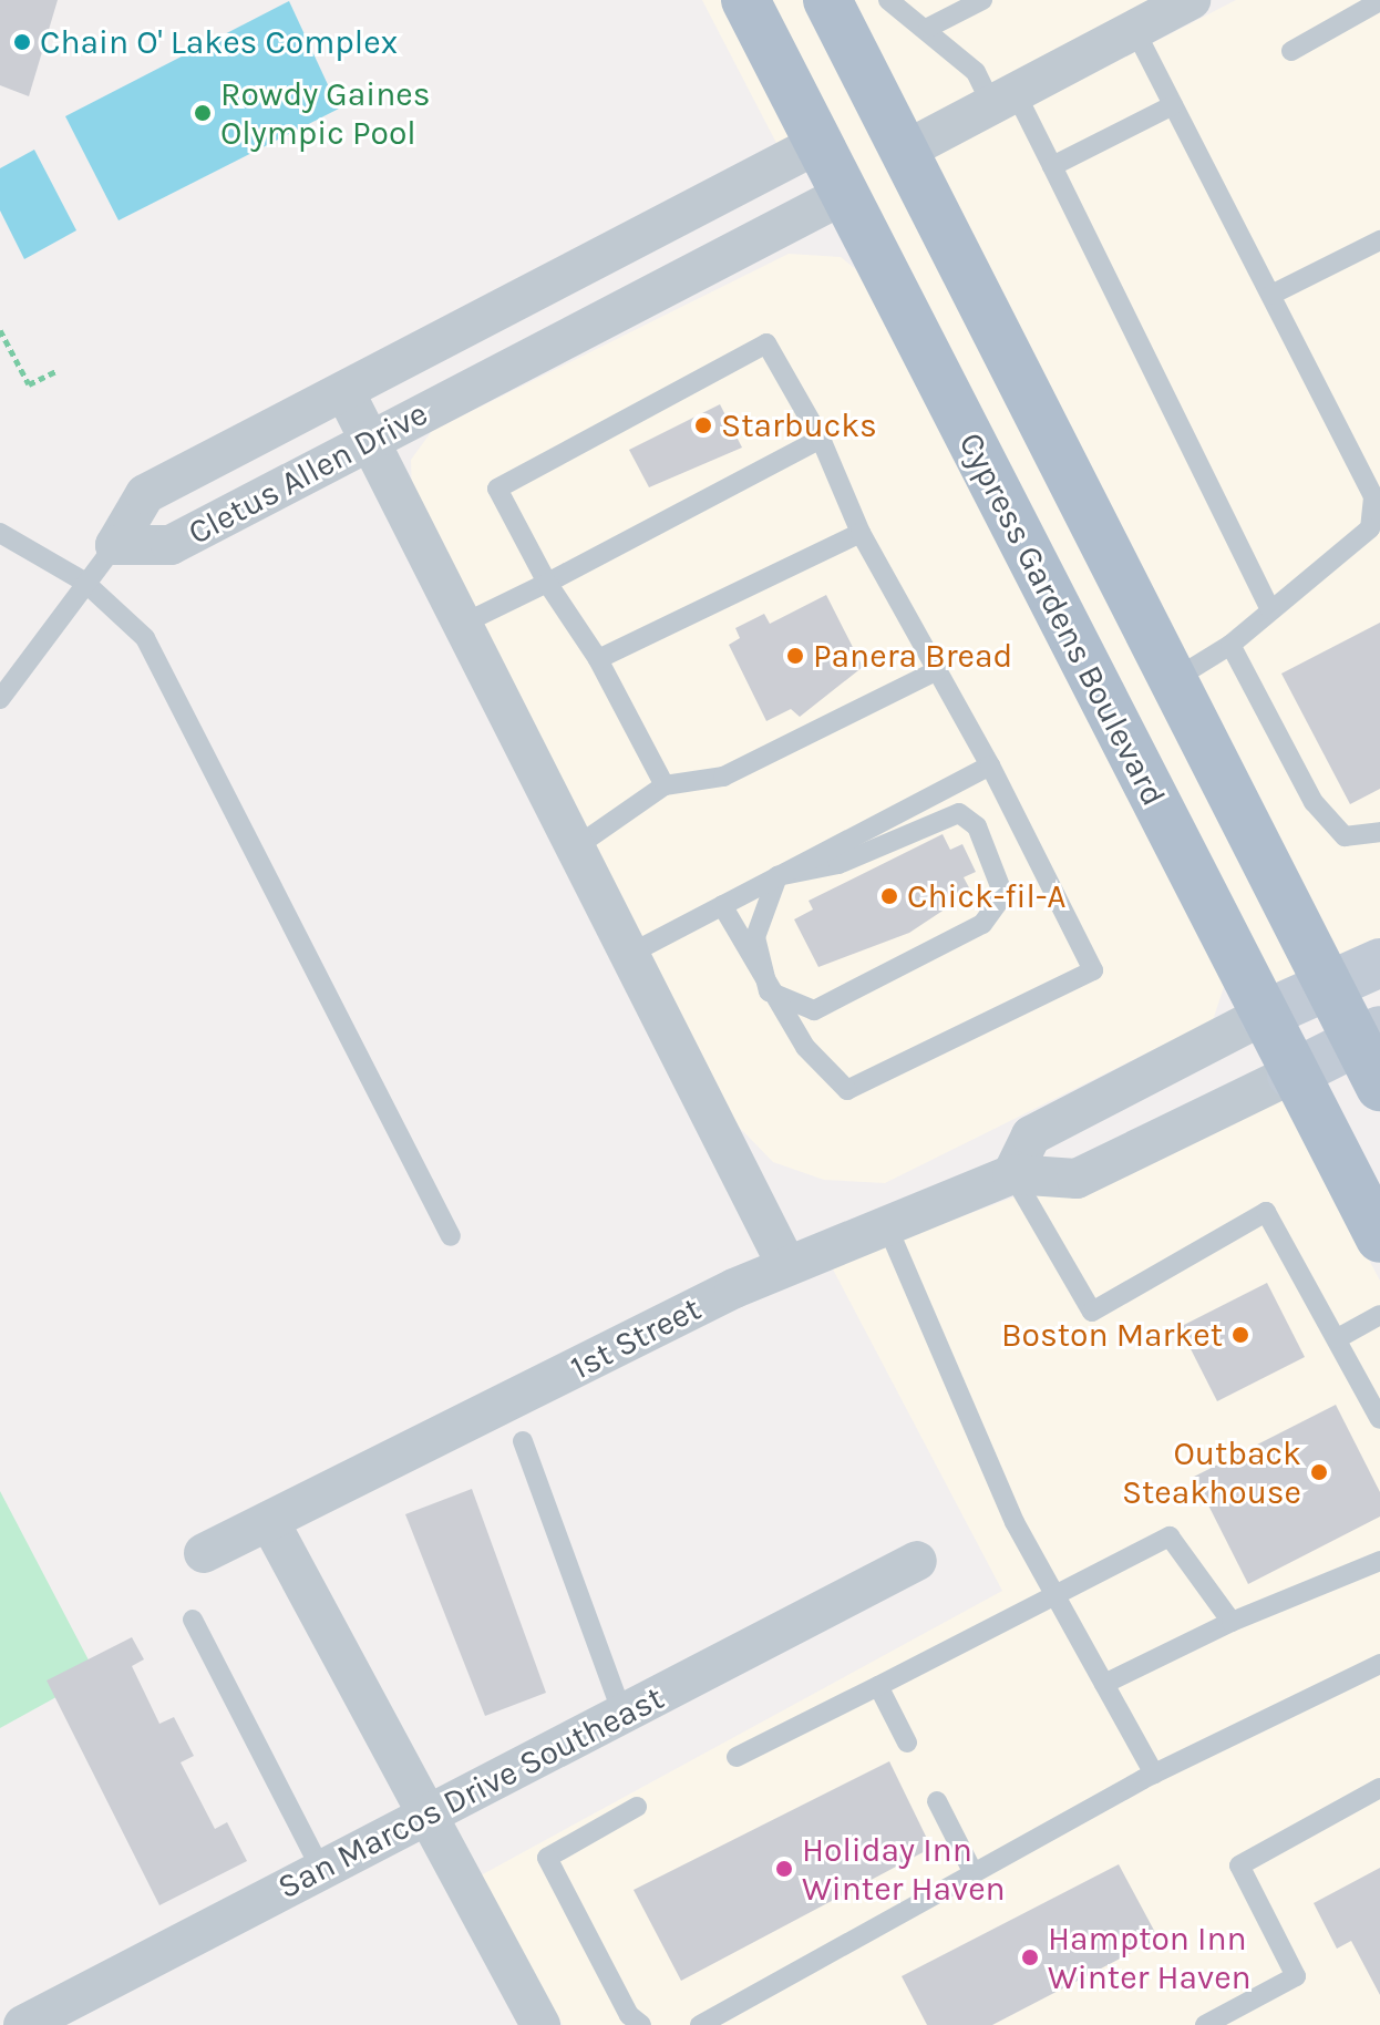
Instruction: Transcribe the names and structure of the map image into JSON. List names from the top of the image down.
{
  "streets": {
    "main road": ["Cypress Gardens Boulevard"],
    "street": ["Cletus Allen Drive", "1st Street", "San Marcos Drive Southeast"]
  },
  "crossings": [
    ["Cletus Allen Drive", "Cypress Gardens Boulevard"],
    ["Cypress Gardens Boulevard", "1st Street"]
  ],
  "places": [
    "Chain O' Lakes Complex",
    "Rowdy Gaines Olympic Pool",
    "Starbucks",
    "Panera Bread",
    "Chick-fil-A",
    "Boston Market",
    "Outback Steakhouse",
    "Holiday Inn Winter Haven",
    "Hampton Inn Winter Haven"
  ]
}
